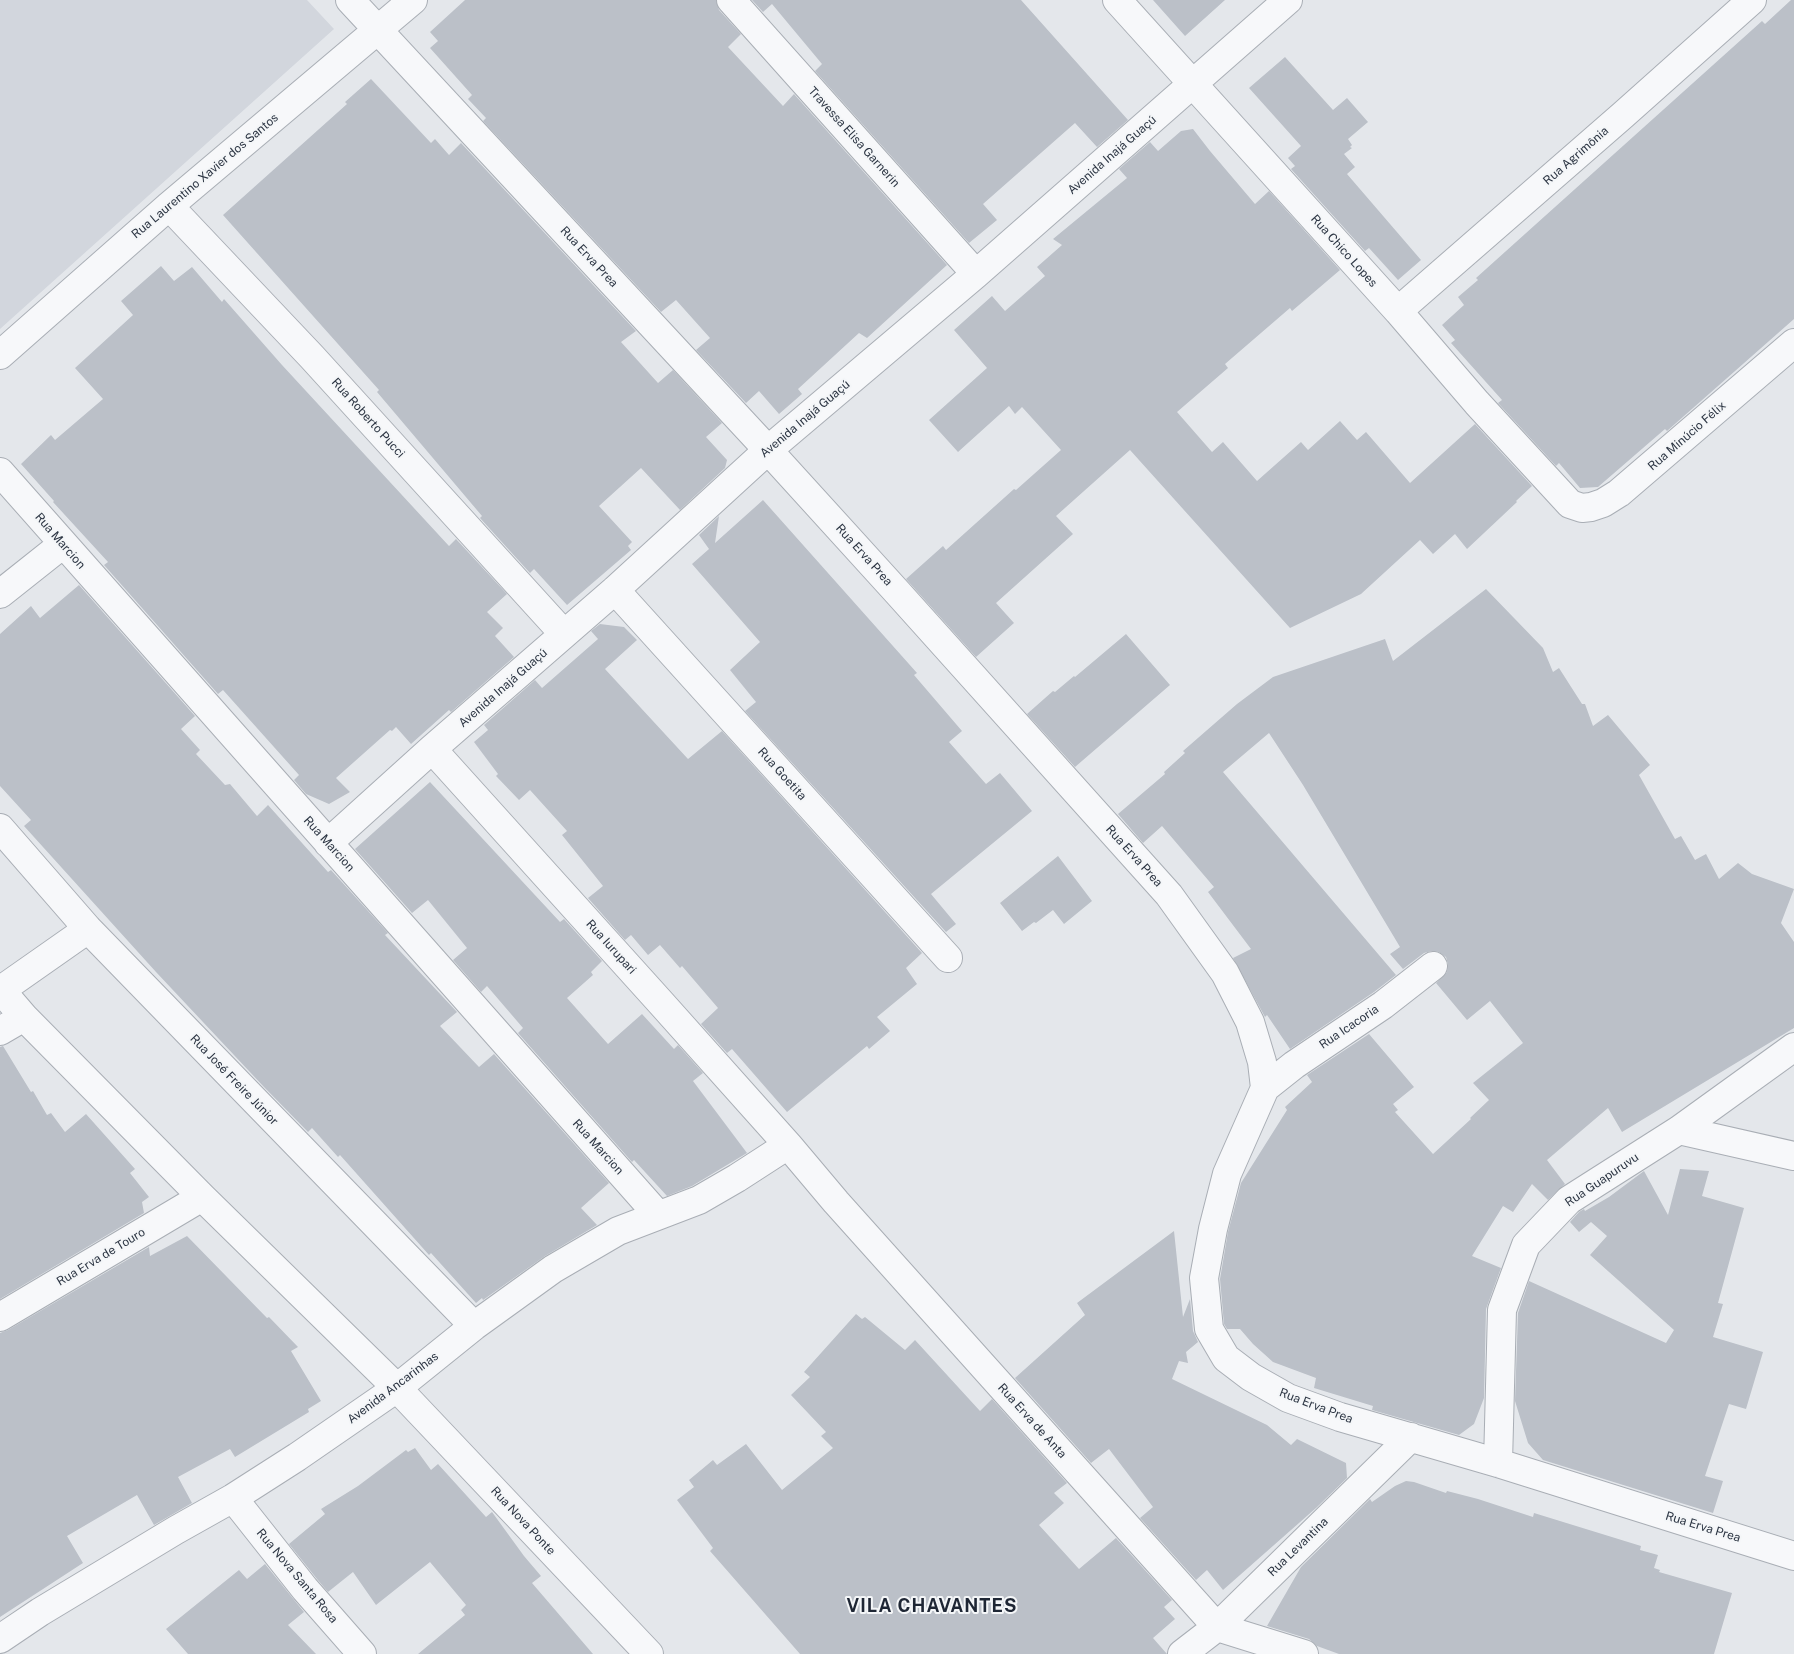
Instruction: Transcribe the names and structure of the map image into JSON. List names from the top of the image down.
{
  "streets": {
    "street": [
      "Travessa Elisa Garnerin",
      "Avenida Inajá Guaçú",
      "Rua Agrimônia",
      "Rua Laurentino Xavier dos Santos",
      "Rua Chico Lopes",
      "Rua Erva Prea",
      "Rua Roberto Pucci",
      "Rua Minúcio Félix",
      "Rua Marcion",
      "Rua Goetita",
      "Rua Iurupari",
      "Rua Icacoria",
      "Rua José Freire Júnior",
      "Rua Guapuruvu",
      "Rua Erva de Touro",
      "Avenida Ancarinhas",
      "Rua Erva de Anta",
      "Rua Nova Ponte",
      "Rua Levantina",
      "Rua Nova Santa Rosa"
    ]
  },
  "crossings": [
    ["Travessa Elisa Garnerin", "Avenida Inajá Guaçú"],
    ["Avenida Inajá Guaçú", "Rua Chico Lopes"],
    ["Avenida Inajá Guaçú", "Rua Erva Prea"],
    ["Avenida Inajá Guaçú", "Rua Roberto Pucci"],
    ["Avenida Inajá Guaçú", "Rua Marcion"],
    ["Avenida Inajá Guaçú", "Rua Goetita"],
    ["Avenida Inajá Guaçú", "Rua Iurupari"],
    ["Rua Agrimônia", "Rua Chico Lopes"],
    ["Rua Laurentino Xavier dos Santos", "Rua Erva Prea"],
    ["Rua Laurentino Xavier dos Santos", "Rua Roberto Pucci"],
    ["Rua Chico Lopes", "Rua Minúcio Félix"],
    ["Rua Erva Prea", "Rua Icacoria"],
    ["Rua Erva Prea", "Rua Guapuruvu"],
    ["Rua Erva Prea", "Rua Levantina"],
    ["Rua Marcion", "Avenida Ancarinhas"],
    ["Rua Iurupari", "Avenida Ancarinhas"],
    ["Rua Iurupari", "Rua Erva de Anta"],
    ["Rua José Freire Júnior", "Avenida Ancarinhas"],
    ["Avenida Ancarinhas", "Rua Erva de Anta"],
    ["Avenida Ancarinhas", "Rua Nova Ponte"],
    ["Avenida Ancarinhas", "Rua Nova Santa Rosa"],
    ["Rua Erva de Anta", "Rua Levantina"]
  ],
  "districts": ["VILA CHAVANTES"]
}
